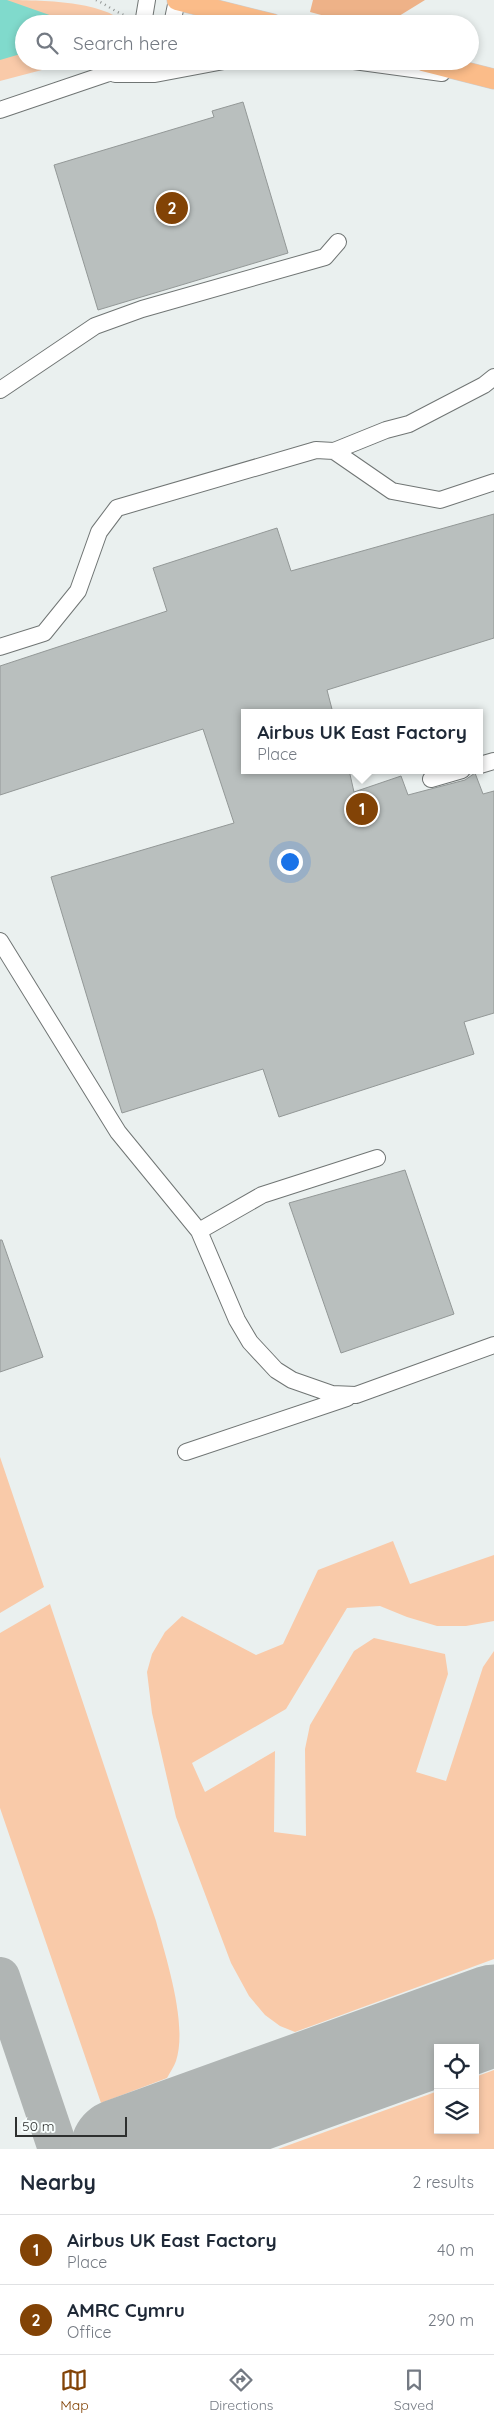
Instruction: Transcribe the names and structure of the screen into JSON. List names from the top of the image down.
{
  "scale_bar": "50 m",
  "page": {
    "search": "Search here",
    "pins": ["2", "1"],
    "popup": ["Airbus UK East Factory", "Place"],
    "scale": "50 m",
    "heading": ["Nearby", "2 results"],
    "list": [
      {
        "mark": "1",
        "name": "Airbus UK East Factory",
        "note": "Place",
        "value": "40 m"
      },
      {
        "mark": "2",
        "name": "AMRC Cymru",
        "note": "Office",
        "value": "290 m"
      }
    ],
    "nav": ["Map", "Directions", "Saved"]
  }
}
